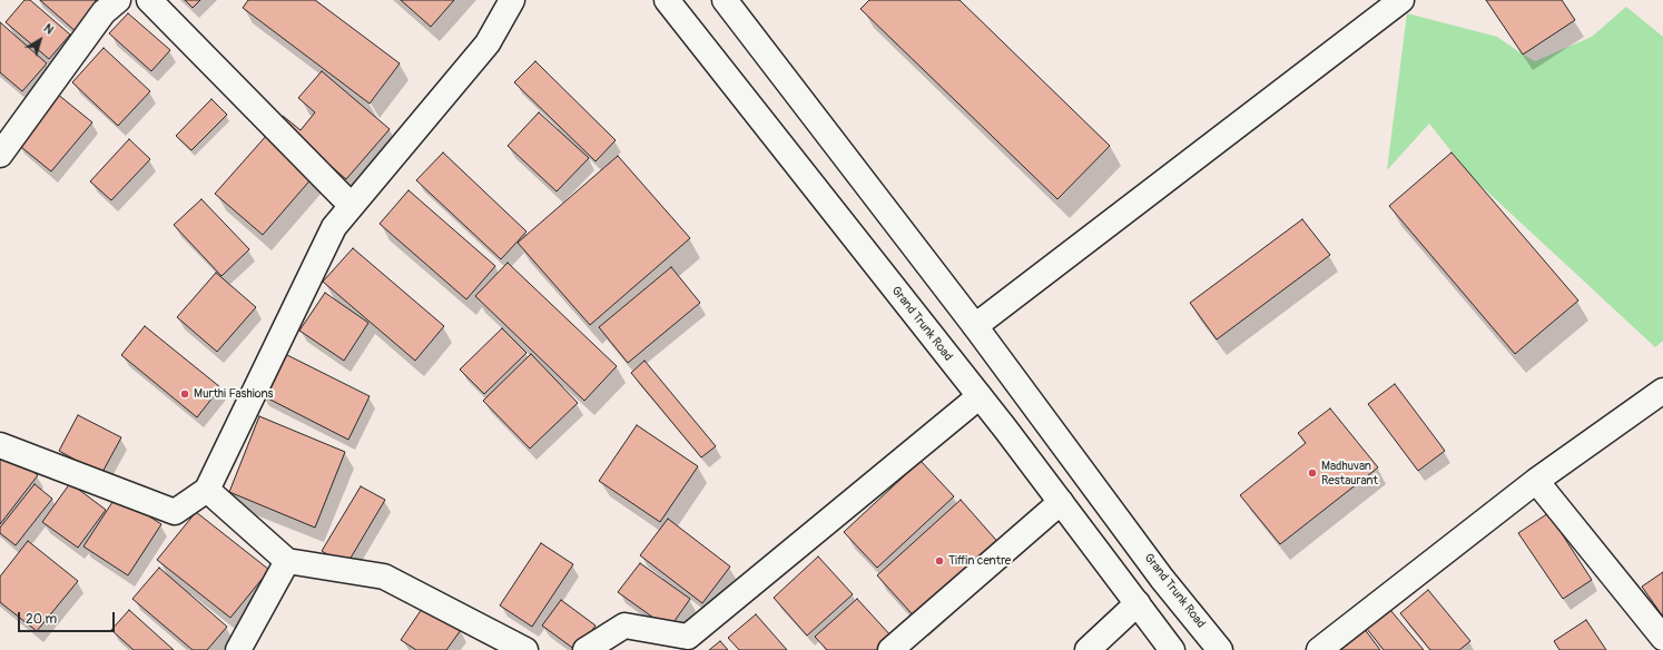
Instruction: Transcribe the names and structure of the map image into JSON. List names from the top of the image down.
{
  "streets": {
    "street": ["Grand Trunk Road"]
  },
  "places": ["Murthi Fashions", "Madhuvan Restaurant", "Tiffin centre"],
  "scale_bar": "20 m",
  "north": "top right"
}
